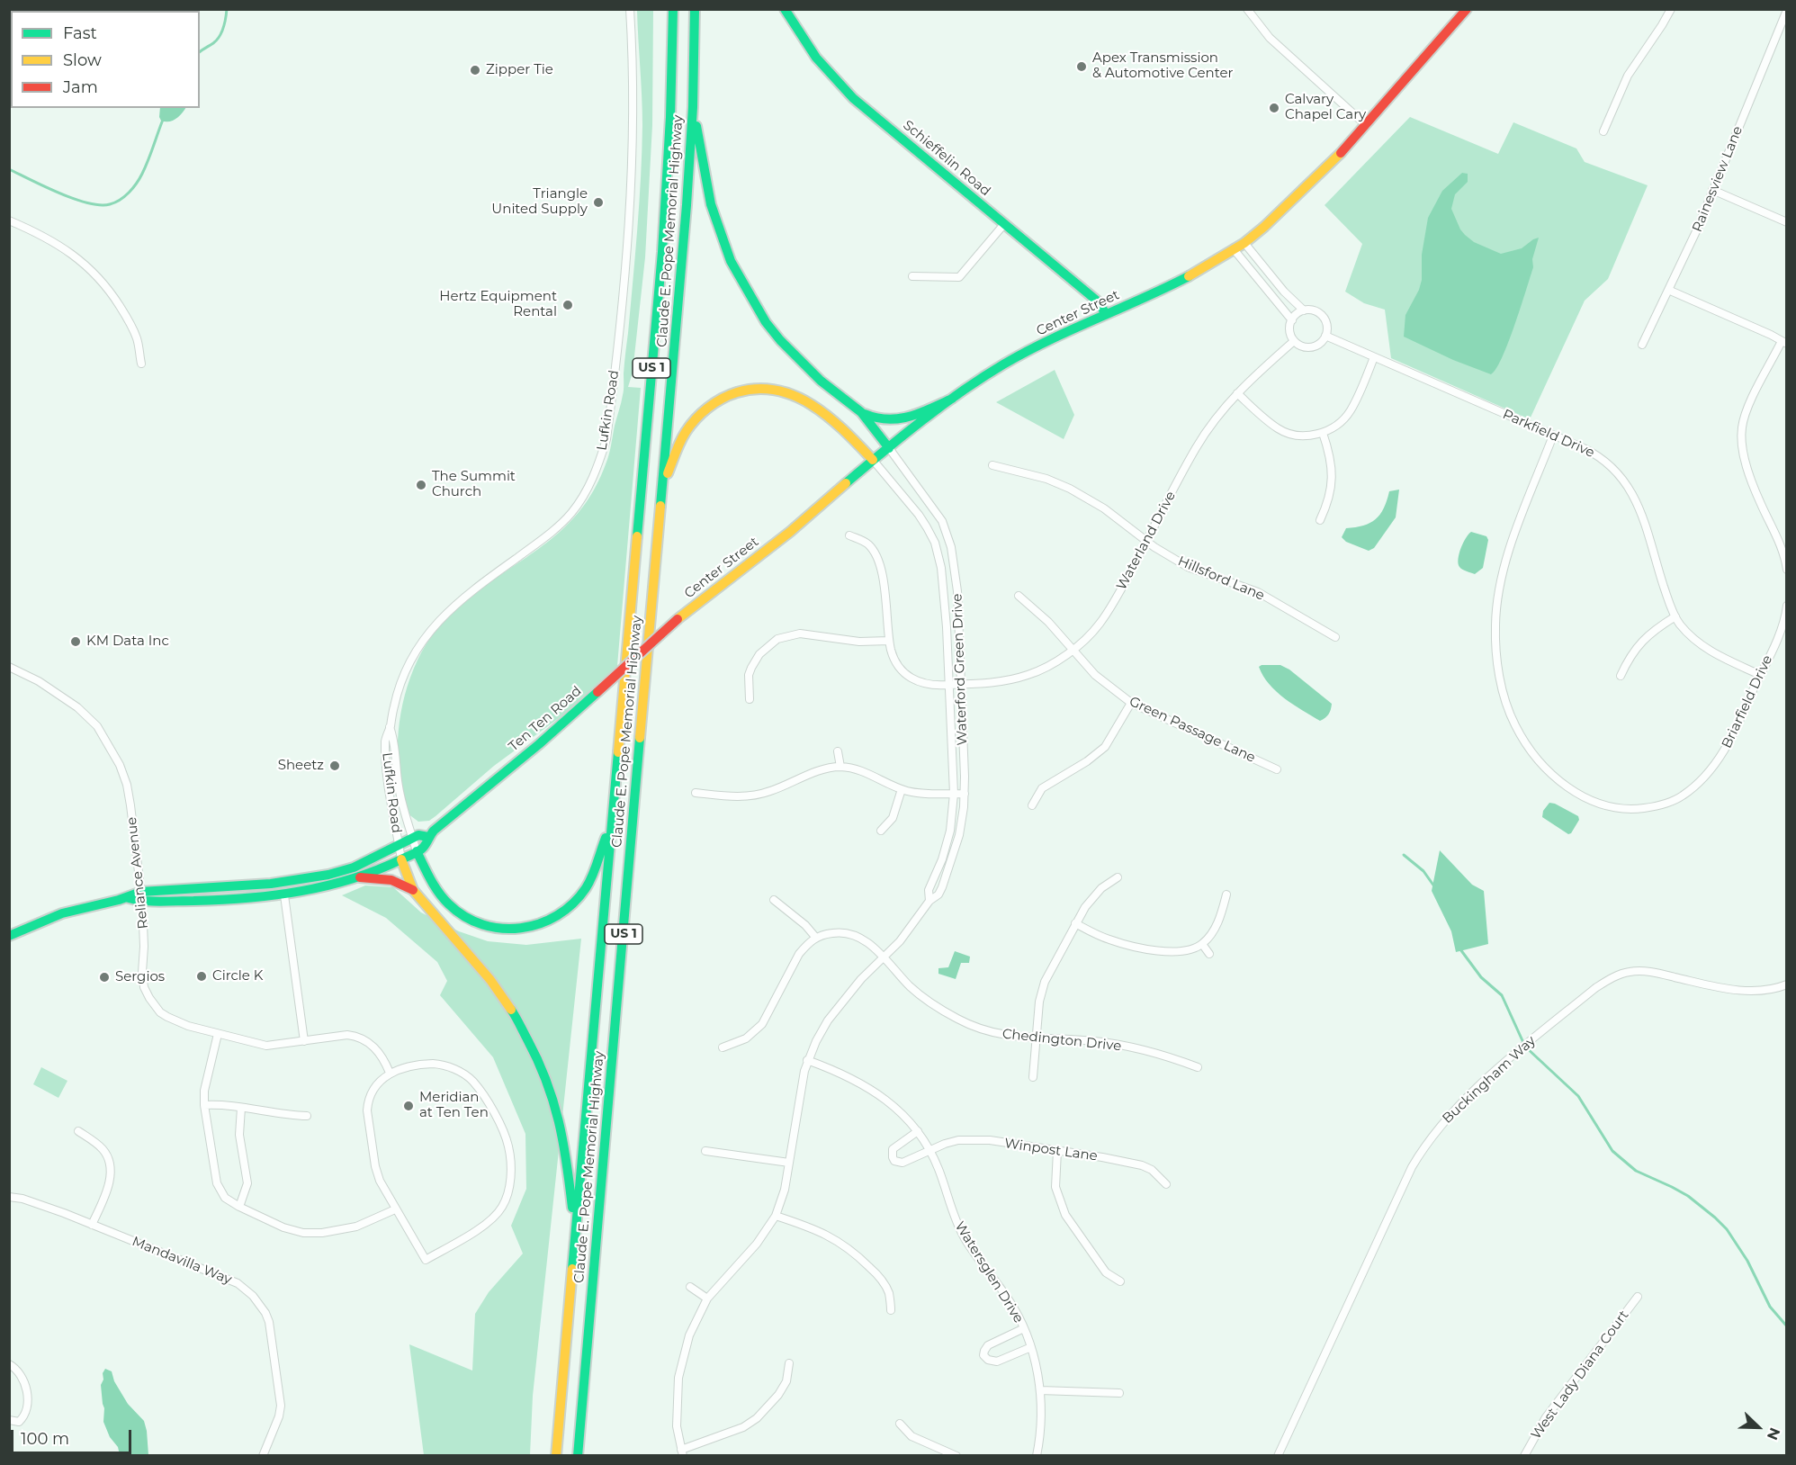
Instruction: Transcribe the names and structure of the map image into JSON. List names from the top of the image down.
{
  "streets": {
    "main road": [
      "Schieffelin Road",
      "Claude E. Pope Memorial Highway",
      "Center Street",
      "US 1",
      "Ten Ten Road"
    ],
    "street": [
      "Rainesview Lane",
      "Lufkin Road",
      "Parkfield Drive",
      "Waterland Drive",
      "Hillsford Lane",
      "Waterford Green Drive",
      "Briarfield Drive",
      "Green Passage Lane",
      "Reliance Avenue",
      "Chedington Drive",
      "Buckingham Way",
      "Winpost Lane",
      "Mandavilla Way",
      "Watersglen Drive",
      "West Lady Diana Court"
    ]
  },
  "crossings": [
    ["Schieffelin Road", "Center Street"],
    ["Center Street", "Waterford Green Drive"],
    ["Center Street", "Ten Ten Road"],
    ["Lufkin Road", "Ten Ten Road"],
    ["Parkfield Drive", "Waterland Drive"],
    ["Parkfield Drive", "Briarfield Drive"],
    ["Waterland Drive", "Hillsford Lane"],
    ["Waterland Drive", "Waterford Green Drive"],
    ["Waterland Drive", "Green Passage Lane"],
    ["Waterford Green Drive", "Chedington Drive"],
    ["Waterford Green Drive", "Watersglen Drive"],
    ["Ten Ten Road", "Reliance Avenue"],
    ["Winpost Lane", "Watersglen Drive"]
  ],
  "places": [
    "Apex Transmission & Automotive Center",
    "Zipper Tie",
    "Calvary Chapel Cary",
    "Triangle United Supply",
    "Hertz Equipment Rental",
    "The Summit Church",
    "KM Data Inc",
    "Sheetz",
    "Circle K",
    "Sergios",
    "Meridian at Ten Ten"
  ],
  "legend": ["Fast", "Slow", "Jam"],
  "scale_bar": "100 m",
  "north": "bottom right"
}
